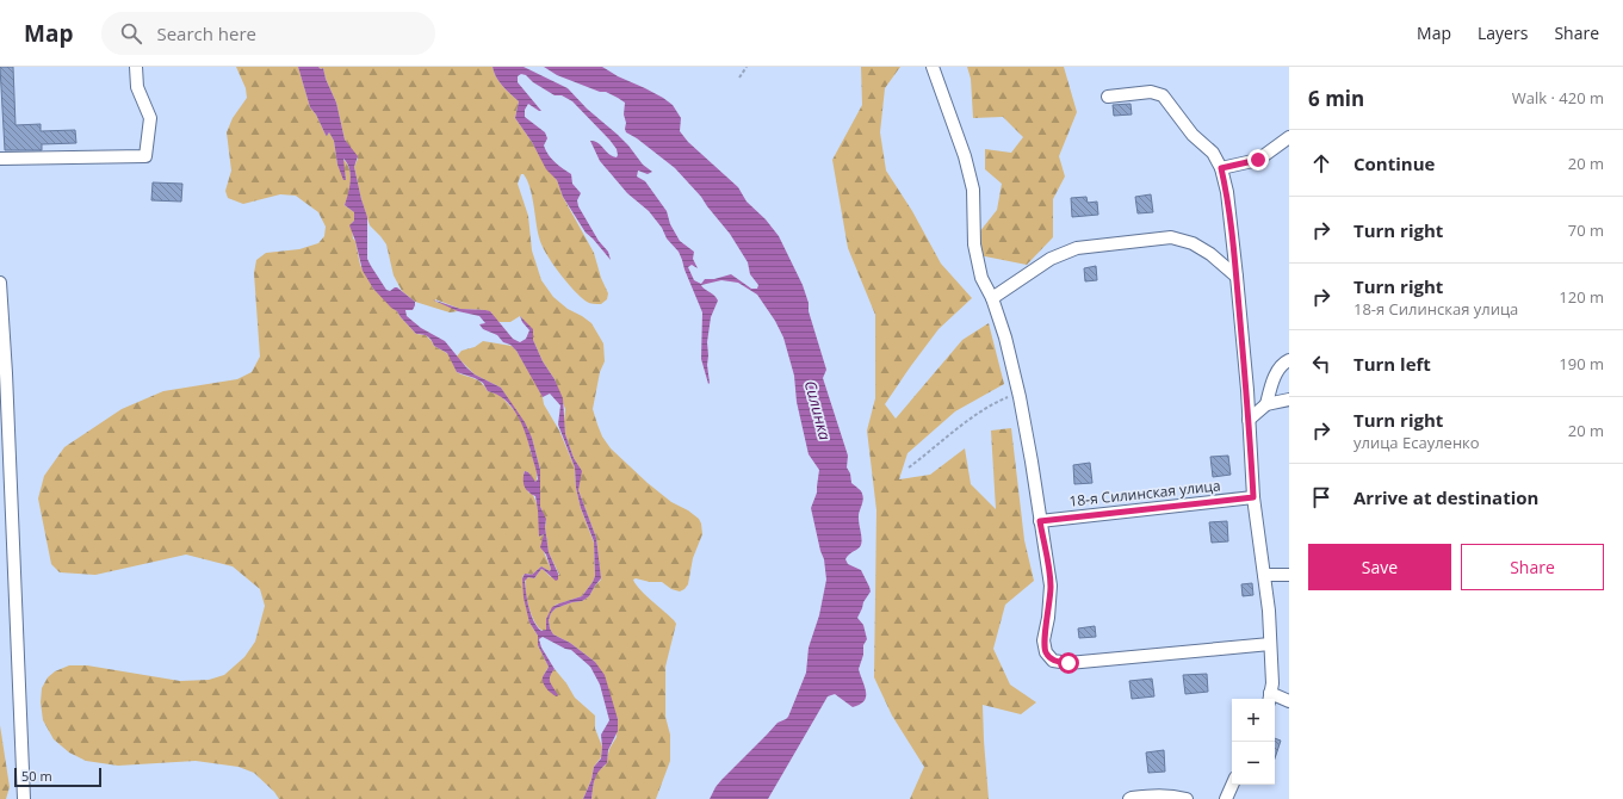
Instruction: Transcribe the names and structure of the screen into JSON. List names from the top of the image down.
{
  "streets": {
    "street": ["18-я Силинская улица"]
  },
  "water": ["Силинка"],
  "scale_bar": "50 m",
  "page": {
    "header": "Map",
    "search": "Search here",
    "nav": ["Map", "Layers", "Share"],
    "heading": ["6 min", "Walk · 420 m"],
    "list": [
      ["Continue", "20 m"],
      ["Turn right", "70 m"],
      ["Turn right", "18-я Силинская улица", "120 m"],
      ["Turn left", "190 m"],
      ["Turn right", "улица Есауленко", "20 m"],
      "Arrive at destination"
    ],
    "buttons": ["Save", "Share"],
    "map_buttons": ["+", "−"],
    "scale": "50 m"
  }
}
